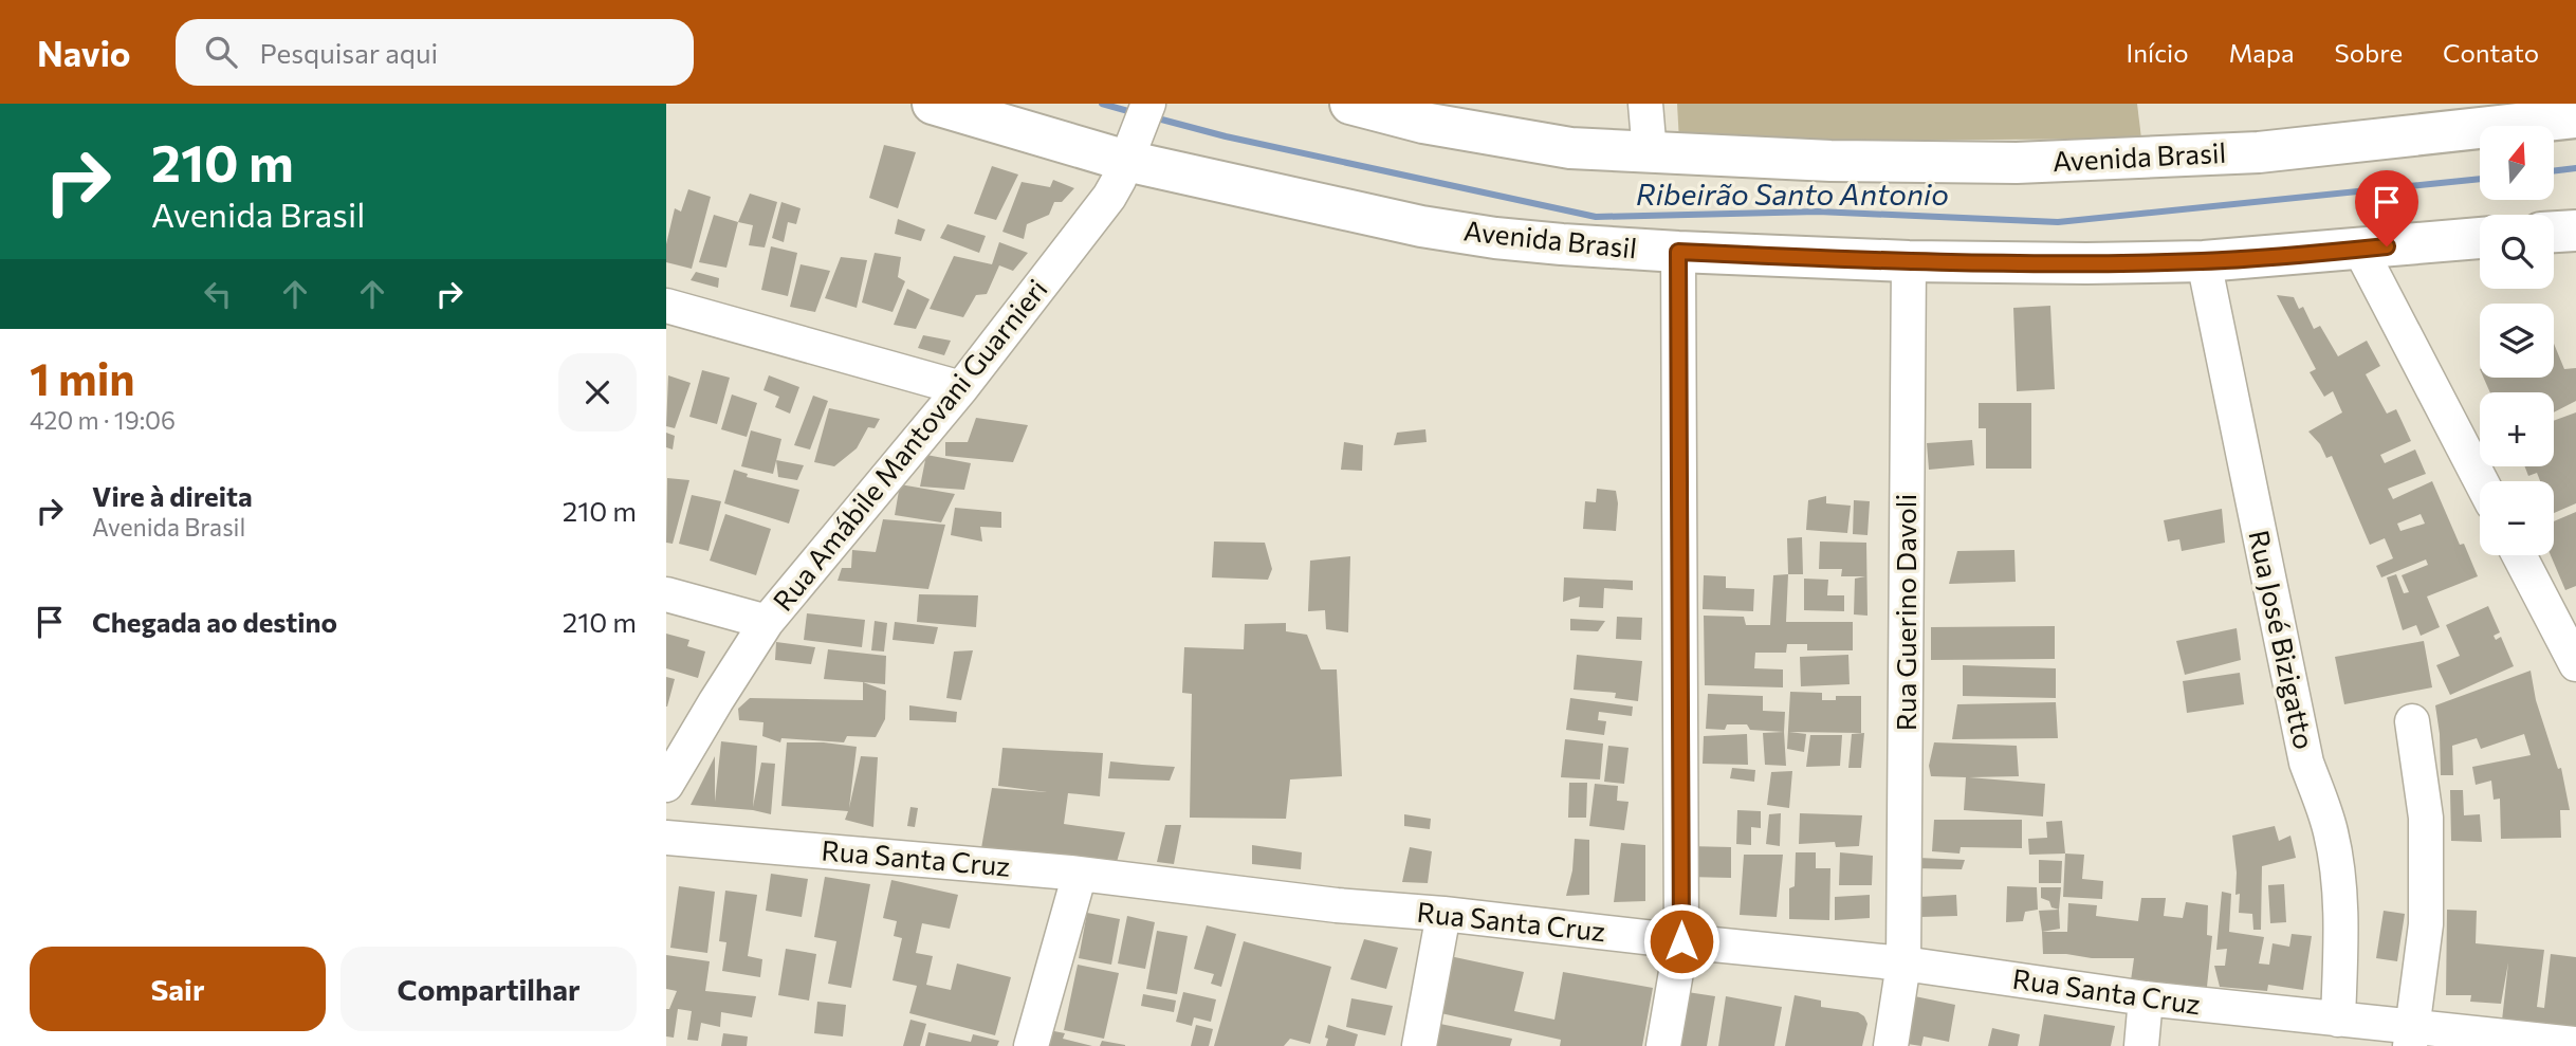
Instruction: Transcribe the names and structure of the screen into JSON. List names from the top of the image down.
{
  "streets": {
    "main road": ["Avenida Brasil"],
    "street": [
      "Rua Amábile Mantovani Guarnieri",
      "Rua Guerino Davoli",
      "Rua José Bizigatto",
      "Rua Santa Cruz"
    ]
  },
  "crossings": [
    ["Avenida Brasil", "Rua Amábile Mantovani Guarnieri"],
    ["Avenida Brasil", "Rua Guerino Davoli"],
    ["Avenida Brasil", "Rua José Bizigatto"],
    ["Rua Guerino Davoli", "Rua Santa Cruz"],
    ["Rua José Bizigatto", "Rua Santa Cruz"]
  ],
  "water": ["Ribeirão Santo Antonio"],
  "north": "top",
  "page": {
    "header": "Navio",
    "search": "Pesquisar aqui",
    "nav": [
      "Início",
      "Mapa",
      "Sobre",
      "Contato"
    ],
    "turn": ["210 m", "Avenida Brasil"],
    "map_buttons": ["+", "−"],
    "heading": ["1 min", "420 m · 19:06"],
    "list": [
      {
        "name": "Vire à direita",
        "note": "Avenida Brasil",
        "value": "210 m"
      },
      {
        "name": "Chegada ao destino",
        "value": "210 m"
      }
    ],
    "buttons": ["Sair", "Compartilhar"]
  }
}
